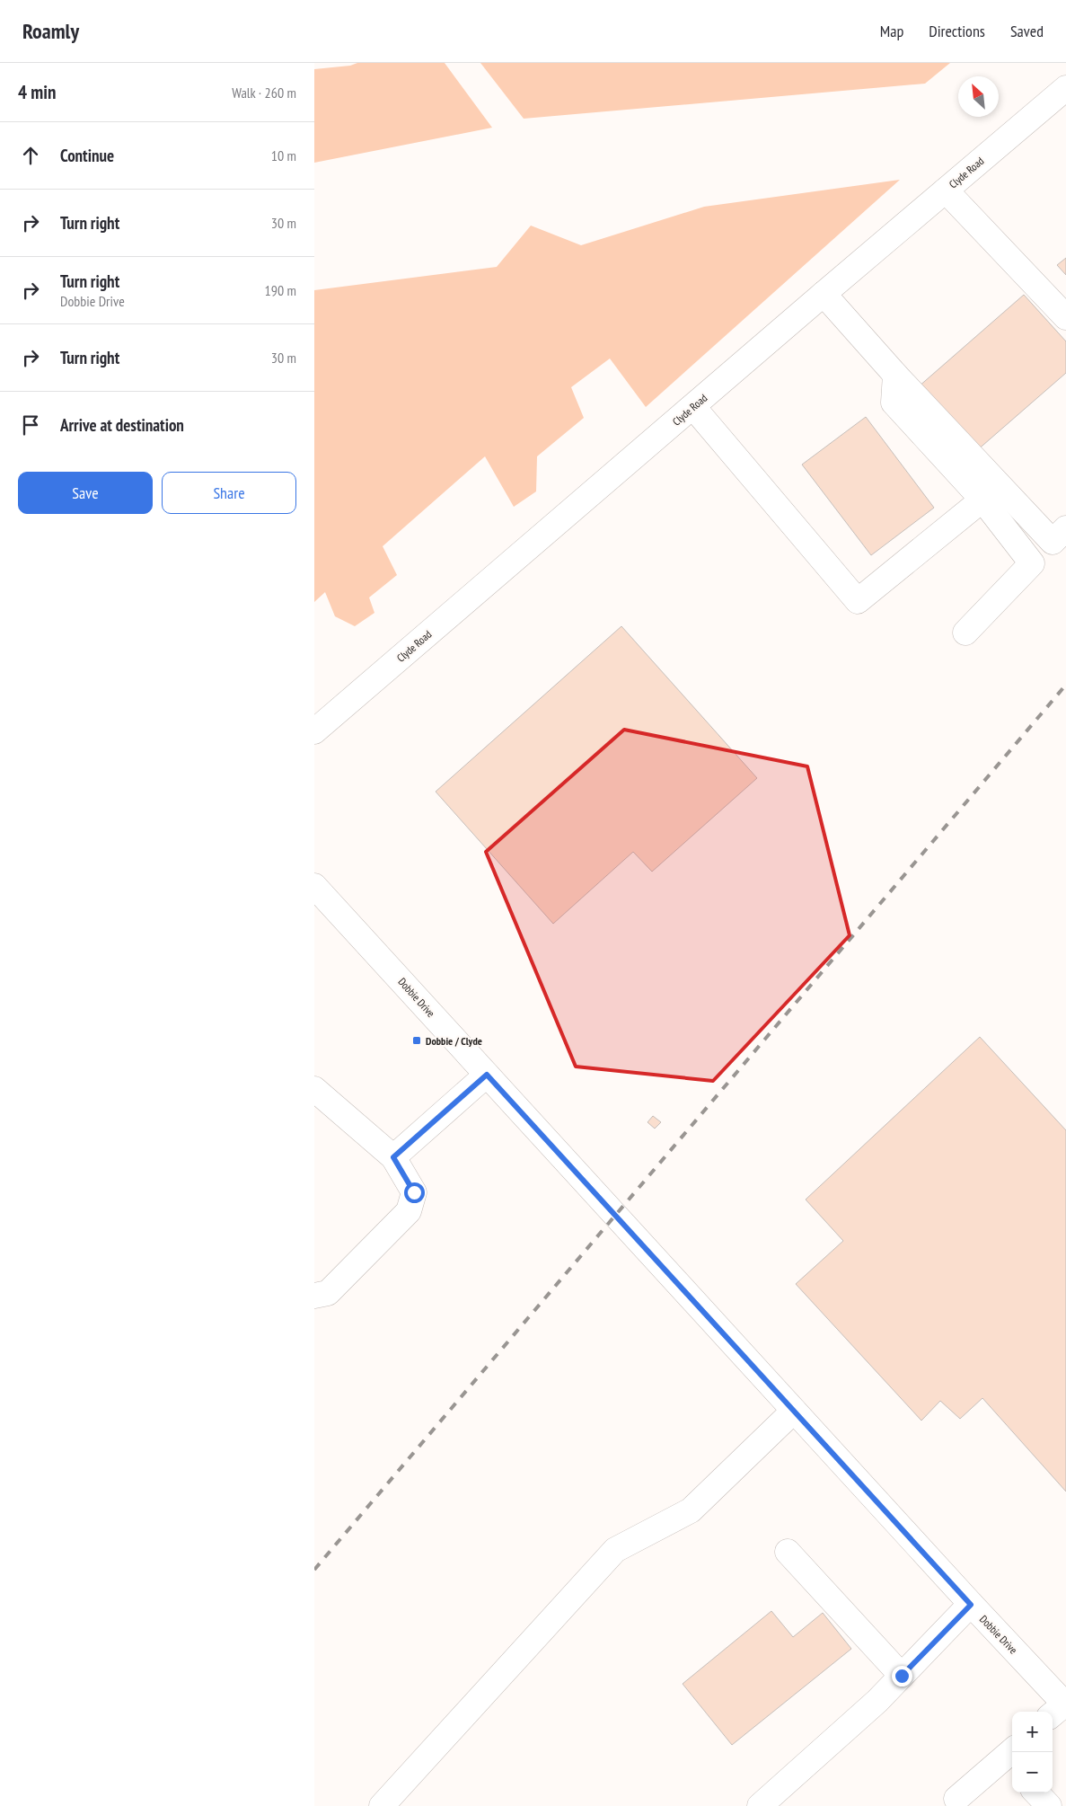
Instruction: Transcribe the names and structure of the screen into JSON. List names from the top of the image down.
{
  "streets": {
    "street": ["Clyde Road", "Dobbie Drive"]
  },
  "places": {
    "transit": ["Dobbie / Clyde"]
  },
  "north": "top left",
  "page": {
    "header": "Roamly",
    "nav": ["Map", "Directions", "Saved"],
    "heading": ["4 min", "Walk · 260 m"],
    "list": [
      ["Continue", "10 m"],
      ["Turn right", "30 m"],
      ["Turn right", "Dobbie Drive", "190 m"],
      ["Turn right", "30 m"],
      "Arrive at destination"
    ],
    "buttons": ["Save", "Share"],
    "map_buttons": ["+", "−"]
  }
}
